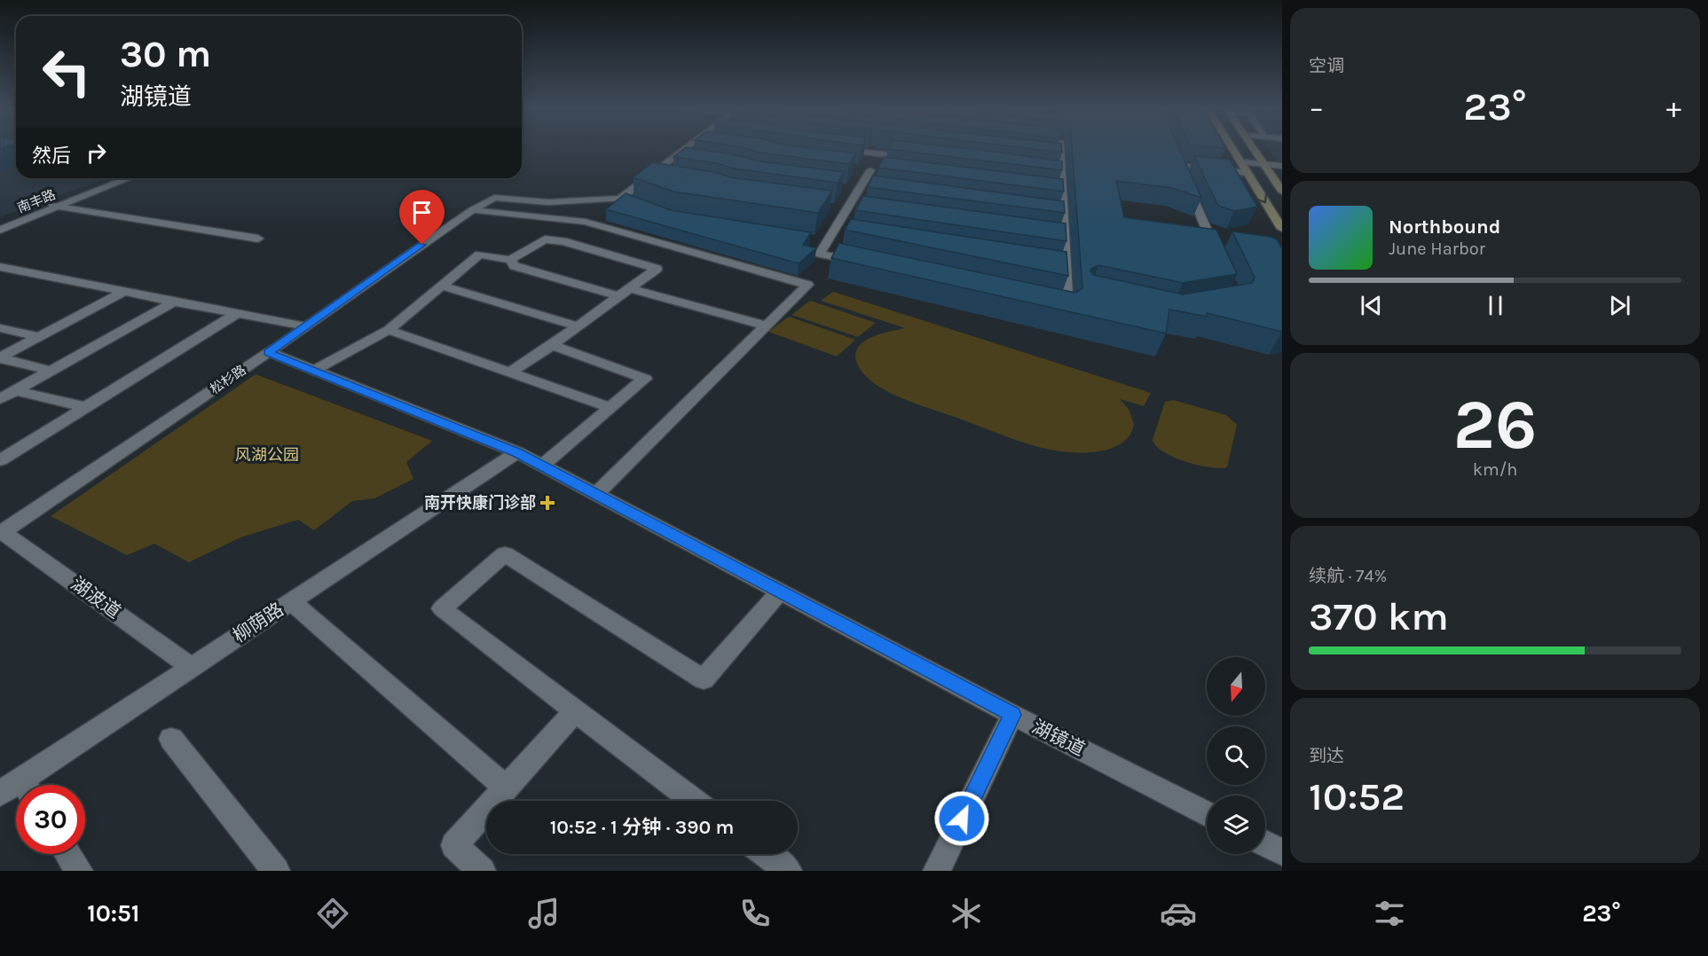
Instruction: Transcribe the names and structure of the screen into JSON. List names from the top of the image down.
{
  "streets": {
    "street": [
      "南丰路",
      "松杉路",
      "湖波道",
      "柳荫路",
      "湖镜道"
    ]
  },
  "crossings": [
    ["松杉路", "湖波道"],
    ["松杉路", "湖镜道"],
    ["湖波道", "柳荫路"],
    ["柳荫路", "湖镜道"]
  ],
  "parks": ["风湖公园"],
  "places": {
    "health": ["南开快康门诊部"]
  },
  "north": "bottom",
  "page": {
    "tile": [
      "空调",
      ["26", "km/h"],
      ["续航 · 74%", "370 km"],
      ["到达", "10:52"]
    ],
    "turn": ["30 m", "湖镜道"],
    "heat": ["−", "23°", "+"],
    "then": "然后",
    "song": ["Northbound", "June Harbor"],
    "limit": "30",
    "trip": "10:52 · 1 分钟 · 390 m",
    "tabs": ["10:51", "23°"]
  }
}
